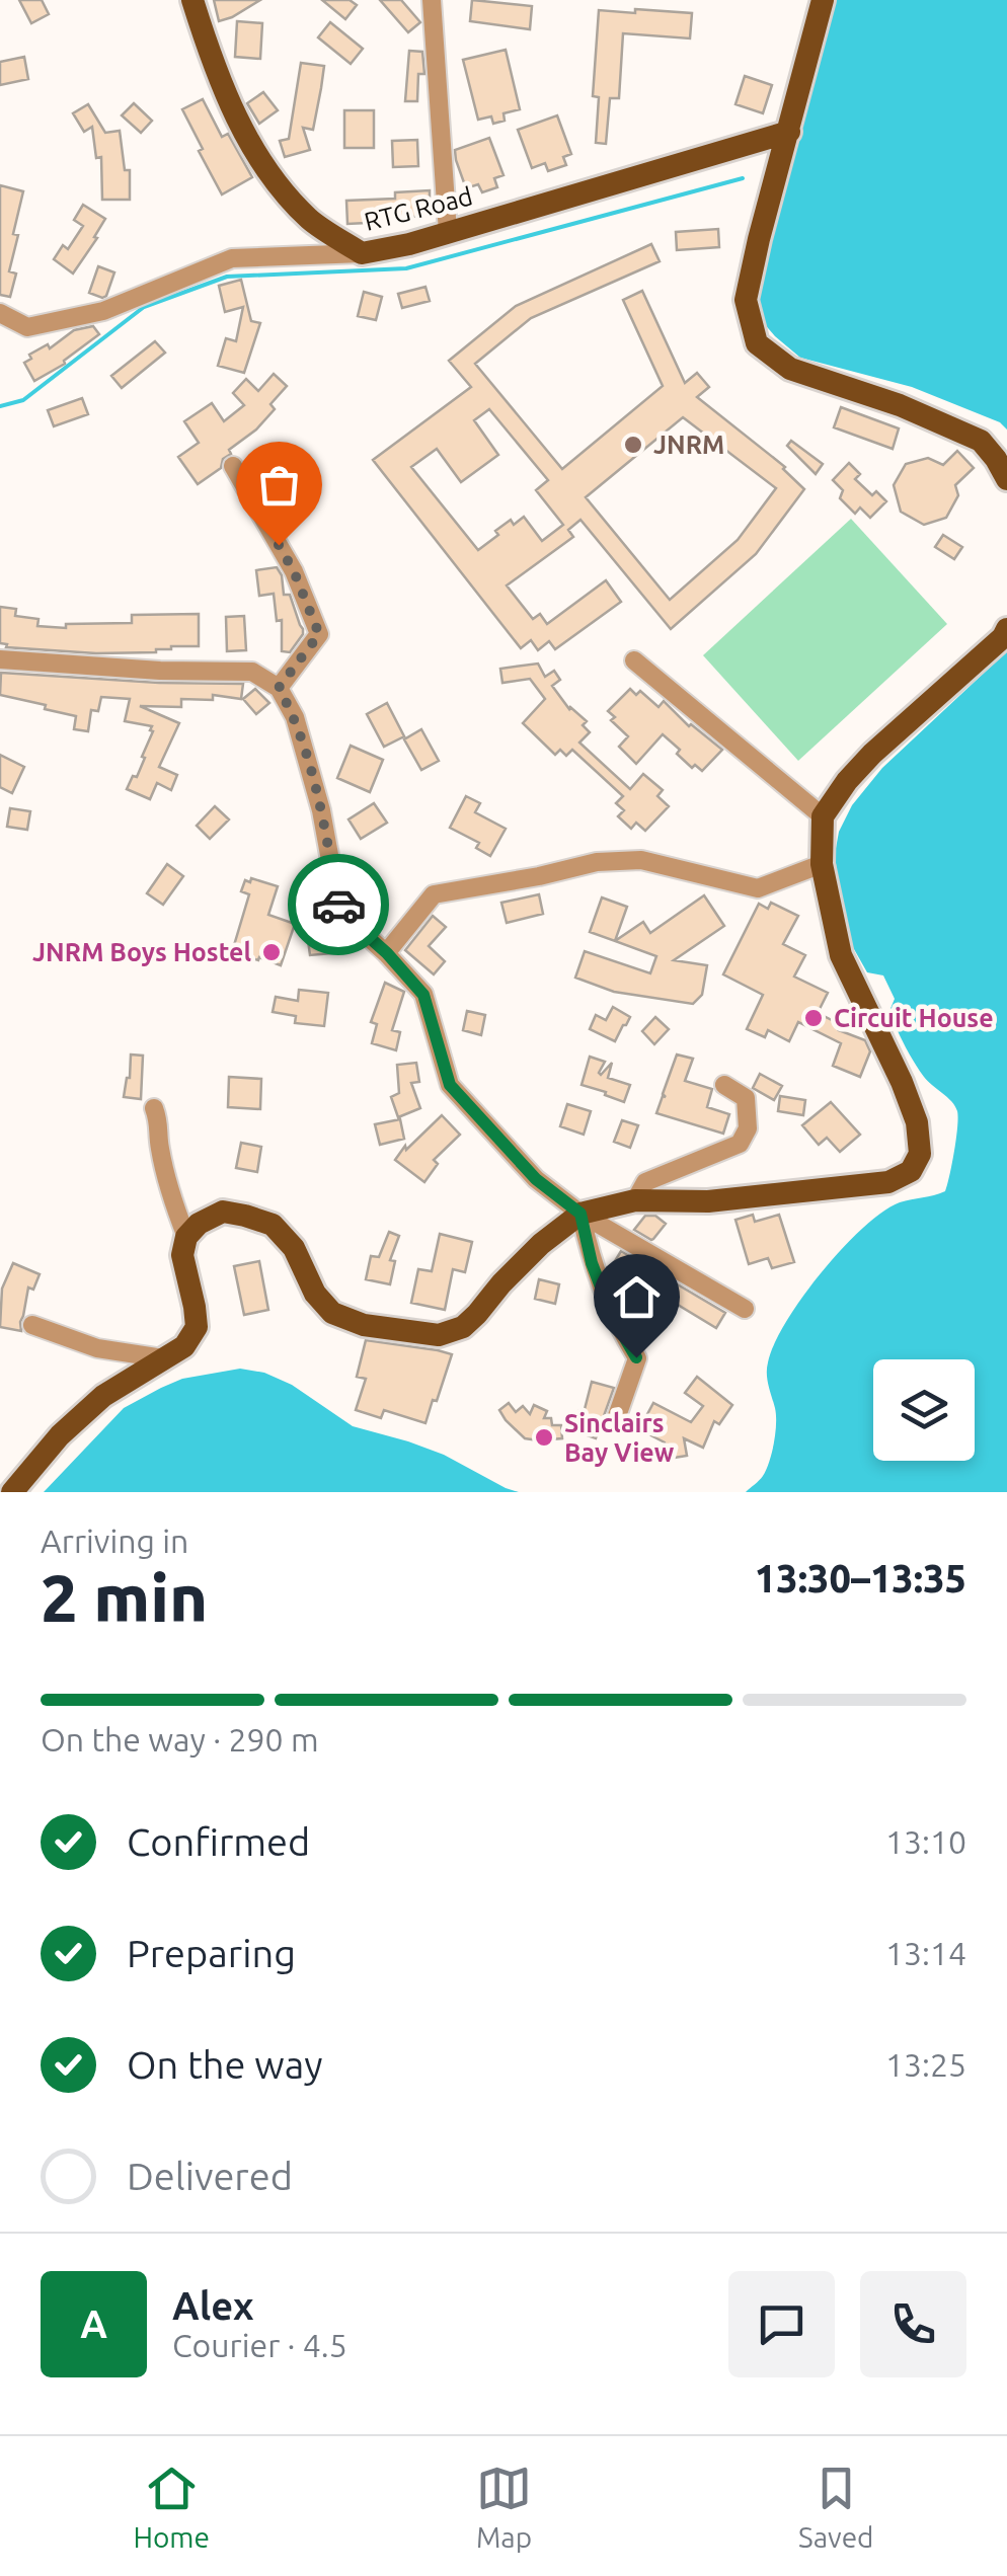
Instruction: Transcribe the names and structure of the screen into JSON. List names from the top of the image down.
{
  "streets": {
    "main road": ["RTG Road"]
  },
  "places": [
    "JNRM",
    "JNRM Boys Hostel",
    "Circuit House",
    "Sinclairs Bay View"
  ],
  "page": {
    "heading": ["2 min", "Arriving in", "13:30–13:35"],
    "panel": ["Alex", "Courier · 4.5"],
    "bar": "On the way · 290 m",
    "list": [
      ["Confirmed", "13:10"],
      ["Preparing", "13:14"],
      ["On the way", "13:25"],
      "Delivered"
    ],
    "round": "A",
    "tabs": ["Home", "Map", "Saved"]
  }
}
